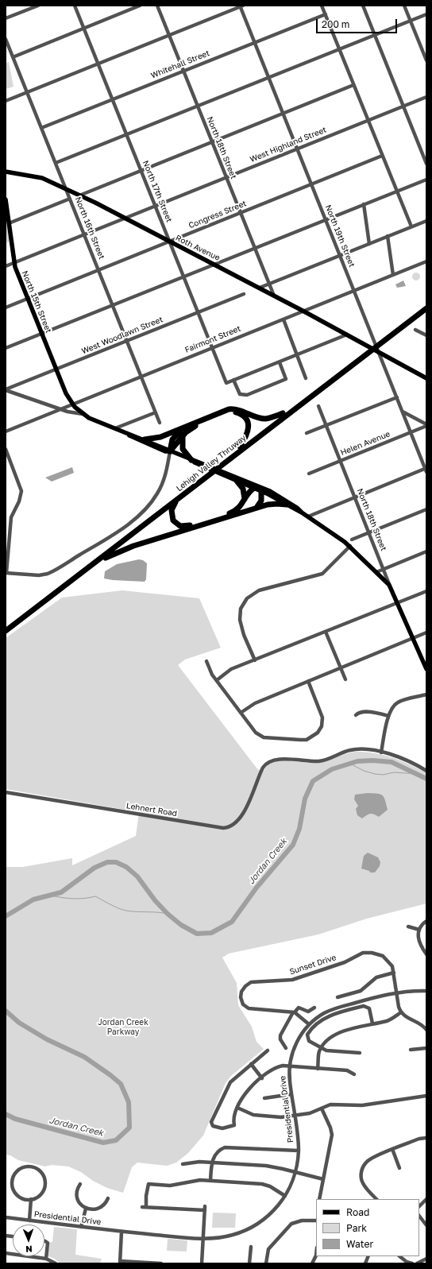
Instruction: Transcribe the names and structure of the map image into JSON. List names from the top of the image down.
{
  "streets": {
    "highway": ["Lehigh Valley Thruway"],
    "main road": ["North 18th Street", "Roth Avenue", "North 15th Street"],
    "street": [
      "Whitehall Street",
      "West Highland Street",
      "North 17th Street",
      "Congress Street",
      "North 16th Street",
      "North 19th Street",
      "West Woodlawn Street",
      "Fairmont Street",
      "Helen Avenue",
      "Lehnert Road",
      "Sunset Drive",
      "Presidential Drive"
    ]
  },
  "crossings": [
    ["Whitehall Street", "North 18th Street"],
    ["Whitehall Street", "North 17th Street"],
    ["Whitehall Street", "North 16th Street"],
    ["Whitehall Street", "North 19th Street"],
    ["West Highland Street", "North 18th Street"],
    ["West Highland Street", "North 17th Street"],
    ["West Highland Street", "North 16th Street"],
    ["West Highland Street", "North 19th Street"],
    ["West Highland Street", "Roth Avenue"],
    ["West Highland Street", "North 15th Street"],
    ["North 18th Street", "Congress Street"],
    ["North 18th Street", "Roth Avenue"],
    ["North 18th Street", "Helen Avenue"],
    ["North 17th Street", "Congress Street"],
    ["North 17th Street", "Roth Avenue"],
    ["North 17th Street", "West Woodlawn Street"],
    ["North 17th Street", "Fairmont Street"],
    ["Congress Street", "North 16th Street"],
    ["Congress Street", "North 19th Street"],
    ["Congress Street", "Roth Avenue"],
    ["Congress Street", "North 15th Street"],
    ["North 16th Street", "Roth Avenue"],
    ["North 16th Street", "West Woodlawn Street"],
    ["North 16th Street", "Fairmont Street"],
    ["North 19th Street", "Roth Avenue"],
    ["North 19th Street", "Fairmont Street"],
    ["North 19th Street", "Helen Avenue"],
    ["Roth Avenue", "Fairmont Street"],
    ["North 15th Street", "West Woodlawn Street"],
    ["North 15th Street", "Fairmont Street"],
    ["Sunset Drive", "Presidential Drive"]
  ],
  "water": ["Jordan Creek"],
  "parks": ["Jordan Creek Parkway"],
  "legend": ["Road", "Park", "Water"],
  "scale_bar": "200 m",
  "north": "bottom"
}
